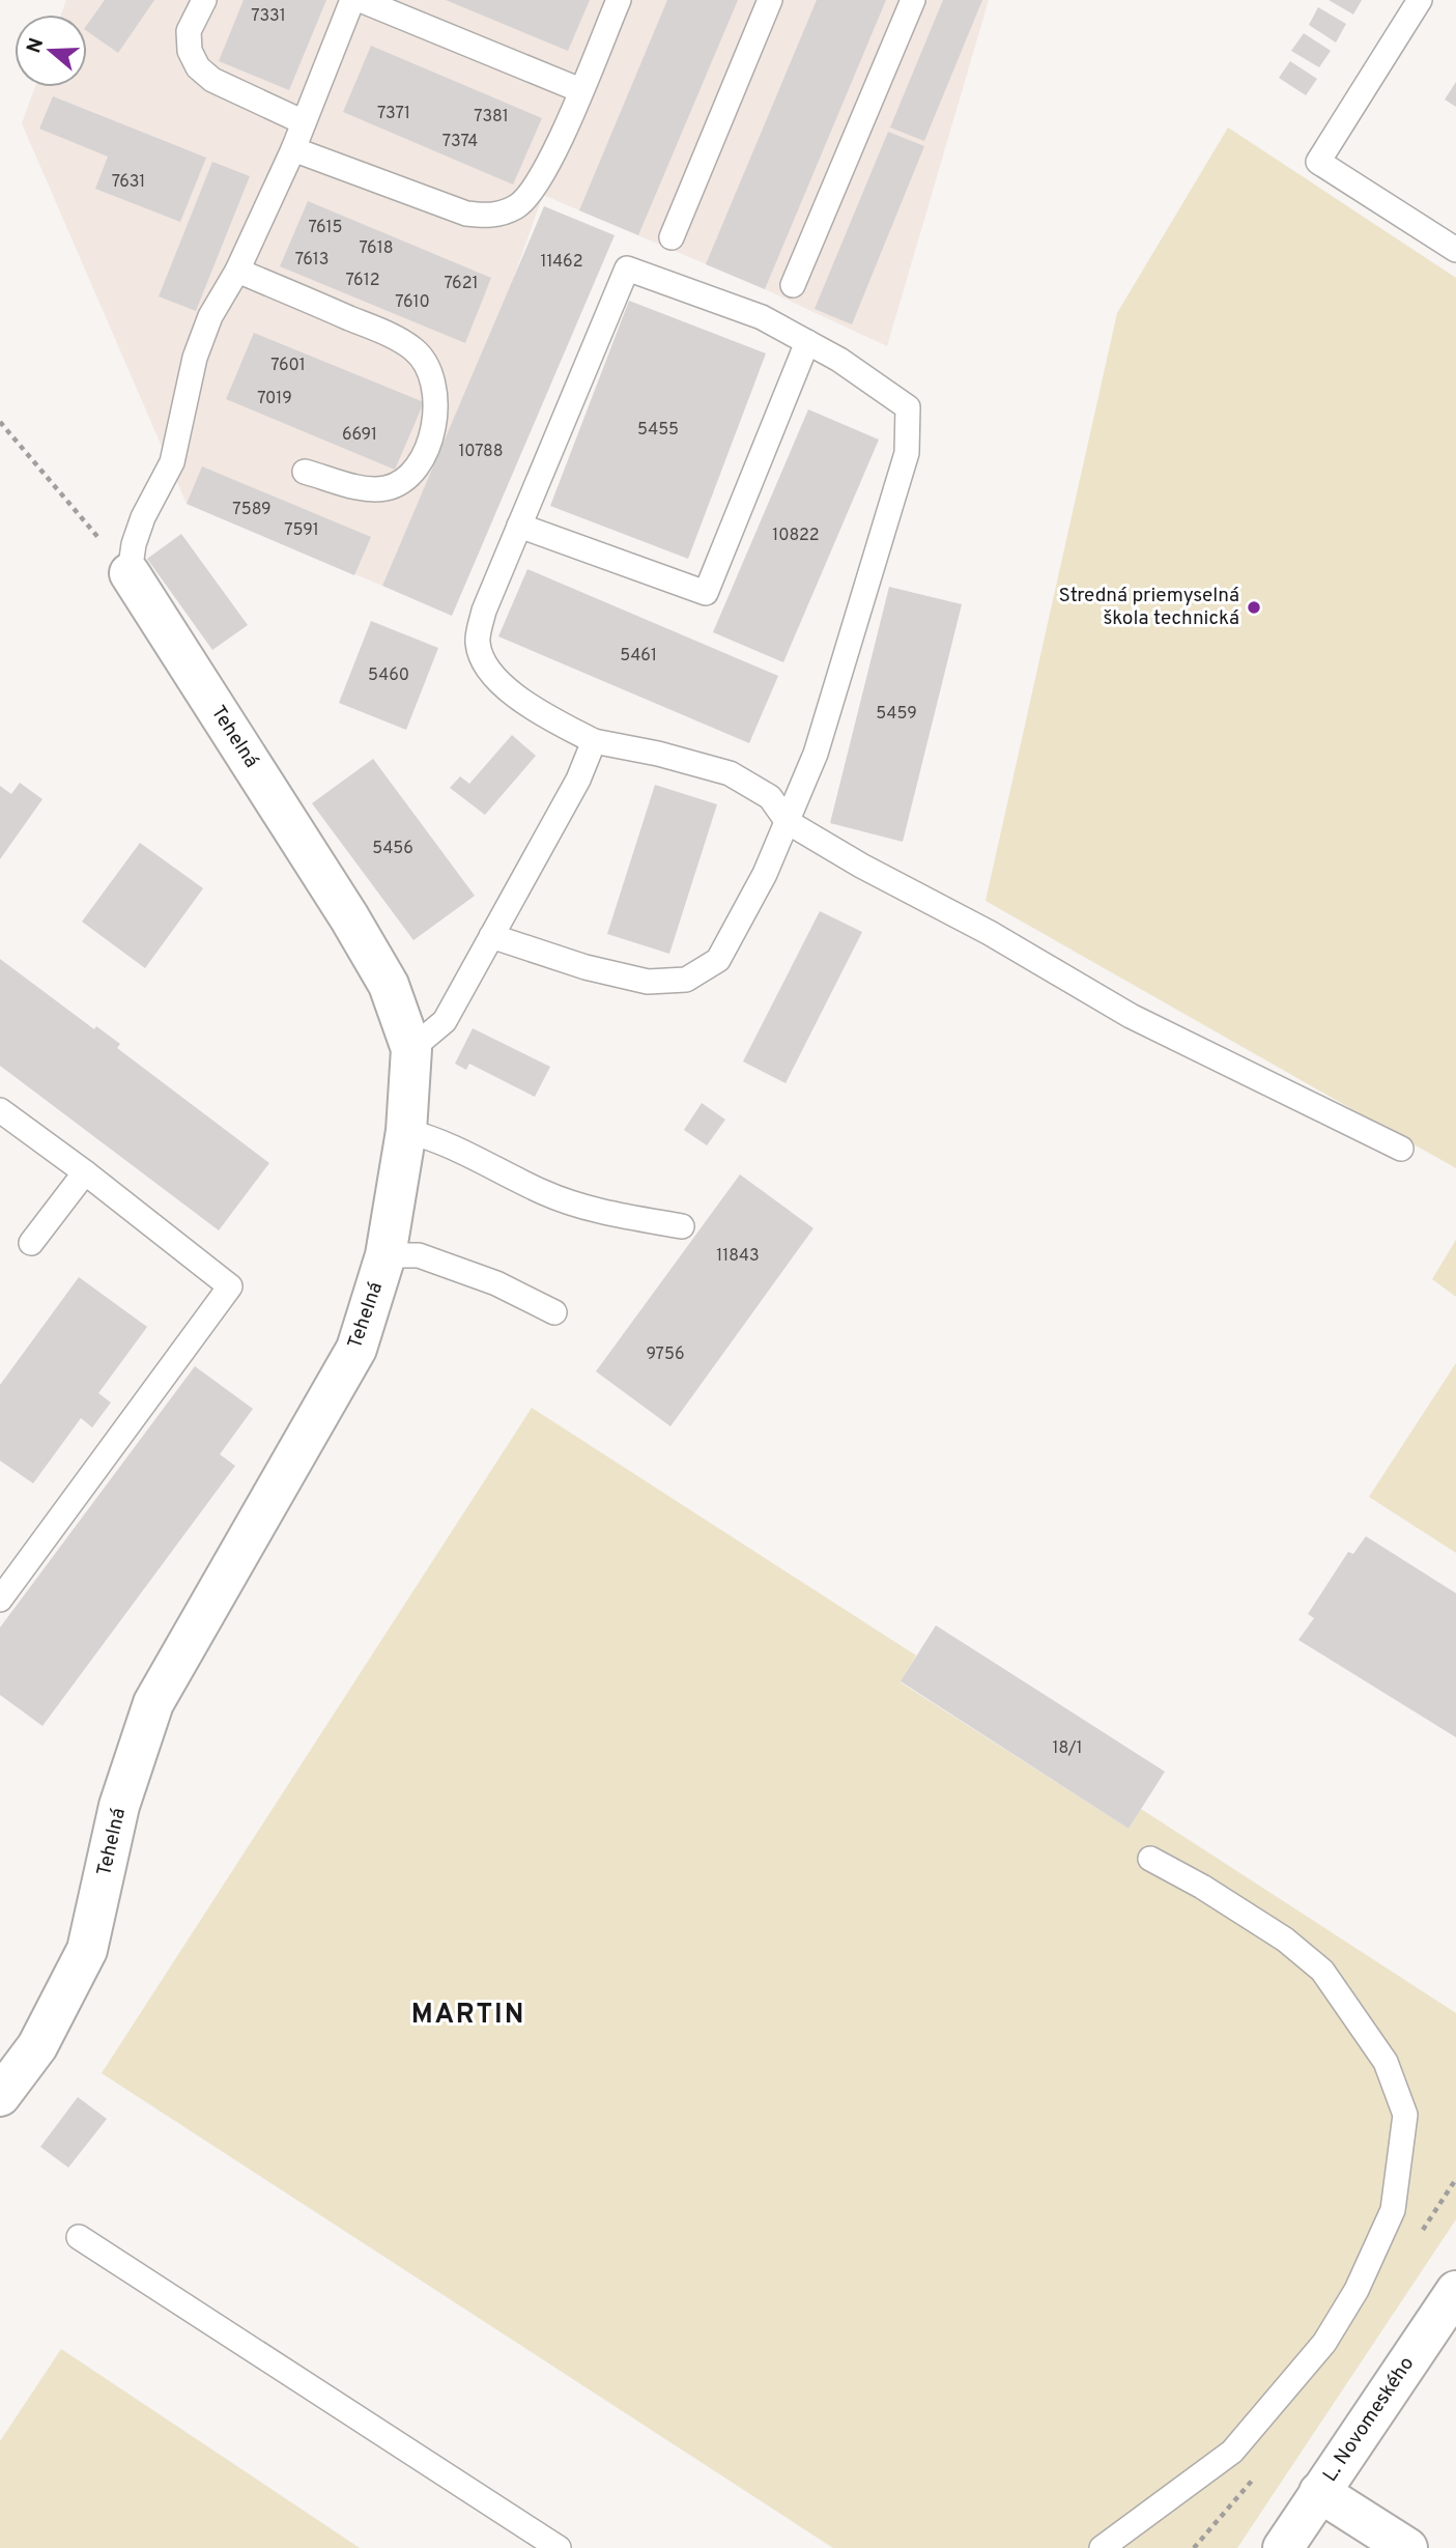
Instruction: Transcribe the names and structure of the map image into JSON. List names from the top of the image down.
{
  "streets": {
    "street": ["Tehelná", "L. Novomeského"]
  },
  "districts": ["MARTIN"],
  "places": ["Stredná priemyselná škola technická"],
  "house_numbers": [
    "7331",
    "7371",
    "7381",
    "7374",
    "7631",
    "7615",
    "7618",
    "7613",
    "11462",
    "7612",
    "7621",
    "7610",
    "7601",
    "7019",
    "5455",
    "6691",
    "10788",
    "7589",
    "7591",
    "10822",
    "5461",
    "5460",
    "5459",
    "5456",
    "11843",
    "9756",
    "18/1"
  ],
  "north": "left"
}
